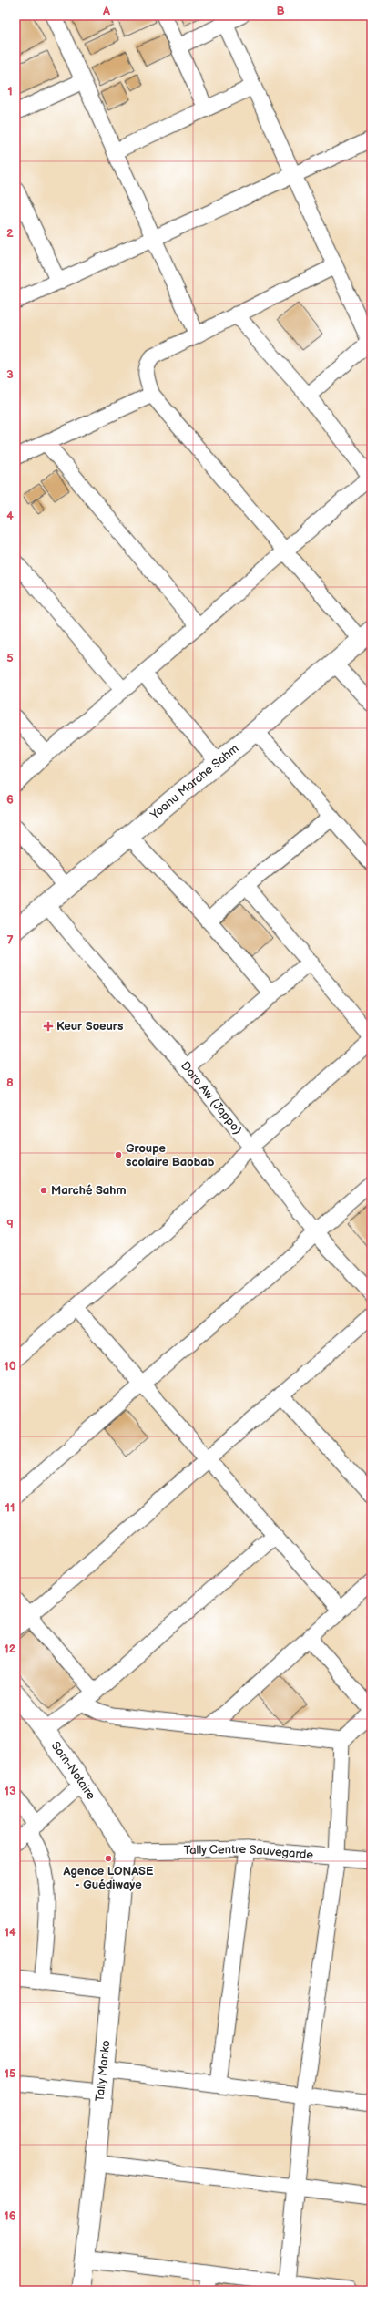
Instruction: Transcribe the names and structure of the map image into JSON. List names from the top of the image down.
{
  "streets": {
    "street": [
      "Yoonu Marche Sahm",
      "Doro Aw (Jappo)",
      "Sam-Notaire",
      "Tally Centre Sauvegarde",
      "Tally Manko"
    ]
  },
  "crossings": [
    ["Yoonu Marche Sahm", "Doro Aw (Jappo)"],
    ["Sam-Notaire", "Tally Centre Sauvegarde"],
    ["Sam-Notaire", "Tally Manko"],
    ["Tally Centre Sauvegarde", "Tally Manko"]
  ],
  "places": {
    "health": ["Keur Soeurs"],
    "other": ["Groupe scolaire Baobab", "Marché Sahm", "Agence LONASE - Guédiwaye"]
  },
  "grid": {
    "columns": ["A", "B"],
    "rows": [
      "1",
      "2",
      "3",
      "4",
      "5",
      "6",
      "7",
      "8",
      "9",
      "10",
      "11",
      "12",
      "13",
      "14",
      "15",
      "16"
    ]
  }
}
